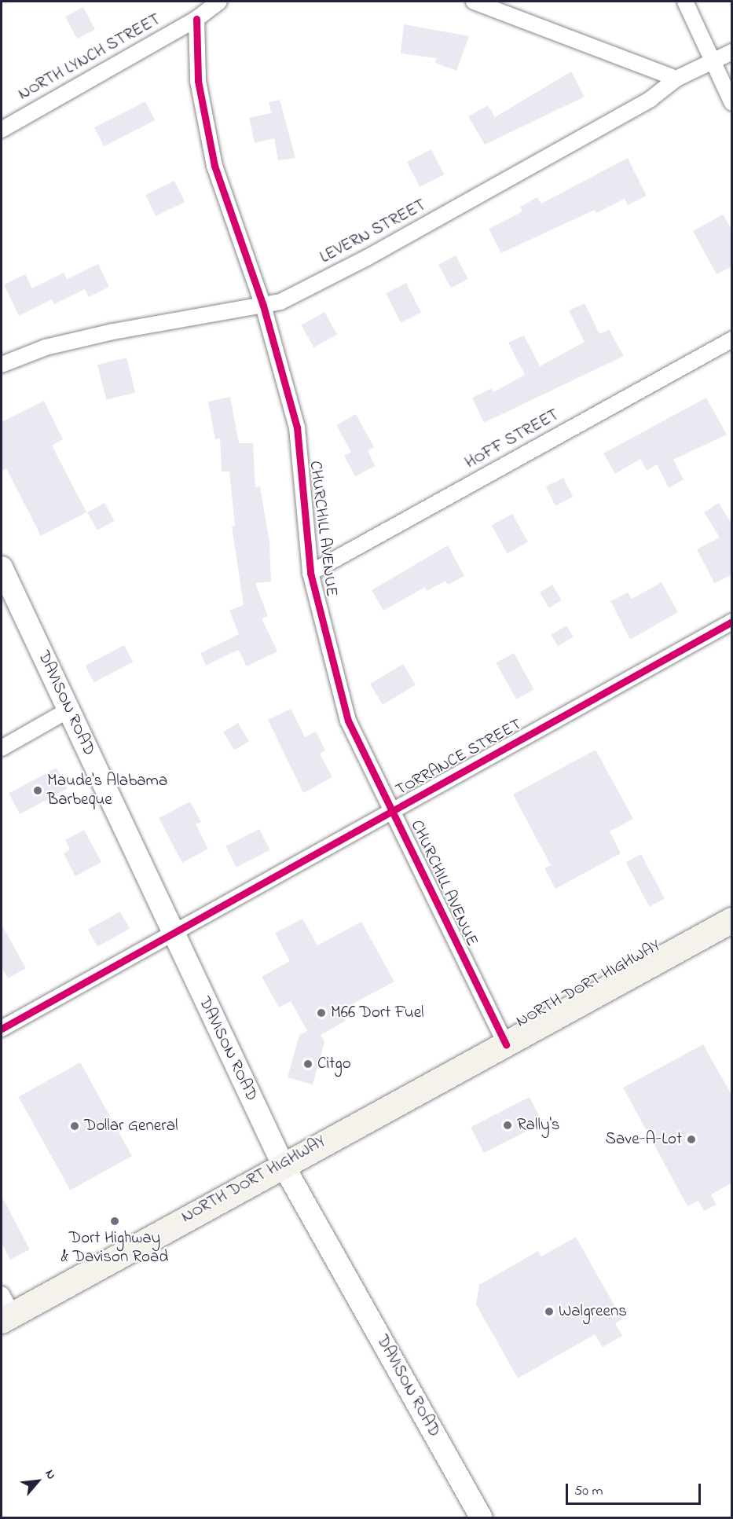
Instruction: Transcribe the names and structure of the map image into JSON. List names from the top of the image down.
{
  "streets": {
    "main road": ["DAVISON ROAD", "NORTH DORT HIGHWAY"],
    "street": [
      "NORTH LYNCH STREET",
      "LEVERN STREET",
      "HOFF STREET",
      "CHURCHILL AVENUE",
      "TORRANCE STREET"
    ]
  },
  "crossings": [
    ["NORTH LYNCH STREET", "CHURCHILL AVENUE"],
    ["LEVERN STREET", "CHURCHILL AVENUE"],
    ["HOFF STREET", "CHURCHILL AVENUE"],
    ["CHURCHILL AVENUE", "TORRANCE STREET"],
    ["CHURCHILL AVENUE", "NORTH DORT HIGHWAY"],
    ["DAVISON ROAD", "TORRANCE STREET"],
    ["DAVISON ROAD", "NORTH DORT HIGHWAY"]
  ],
  "places": [
    "Maude's Alabama Barbeque",
    "M66 Dort Fuel",
    "Citgo",
    "Rally's",
    "Dollar General",
    "Save-A-Lot",
    "Dort Highway & Davison Road",
    "Walgreens"
  ],
  "scale_bar": "50 m",
  "north": "top right"
}
